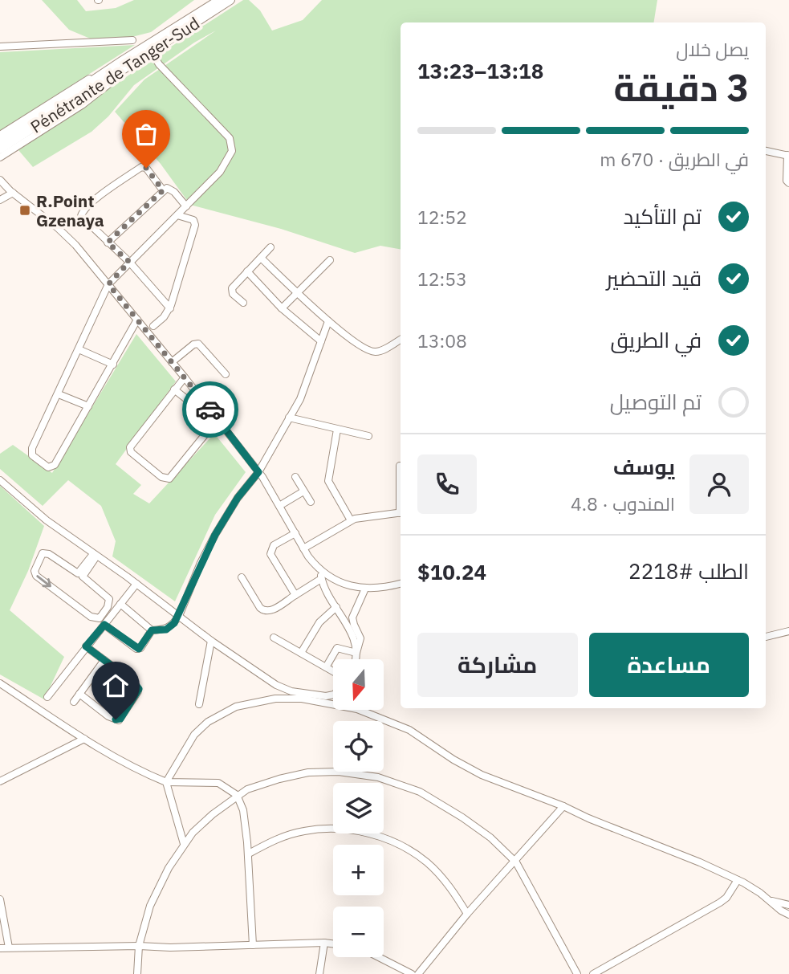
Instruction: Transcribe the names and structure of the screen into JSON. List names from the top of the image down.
{
  "streets": {
    "highway": ["Pénétrante de Tanger-Sud"]
  },
  "places": {
    "transit": ["R.Point Gzenaya"]
  },
  "north": "bottom",
  "page": {
    "heading": ["3 دقيقة", "يصل خلال", "13:18–13:23"],
    "panel": [
      "يوسف",
      "المندوب · 4.8",
      "الطلب #2218",
      "$10.24"
    ],
    "bar": "في الطريق · 670 m",
    "list": [
      ["تم التأكيد", "12:52"],
      ["قيد التحضير", "12:53"],
      ["في الطريق", "13:08"],
      "تم التوصيل"
    ],
    "buttons": ["مساعدة", "مشاركة"],
    "map_buttons": ["+", "−"]
  }
}
